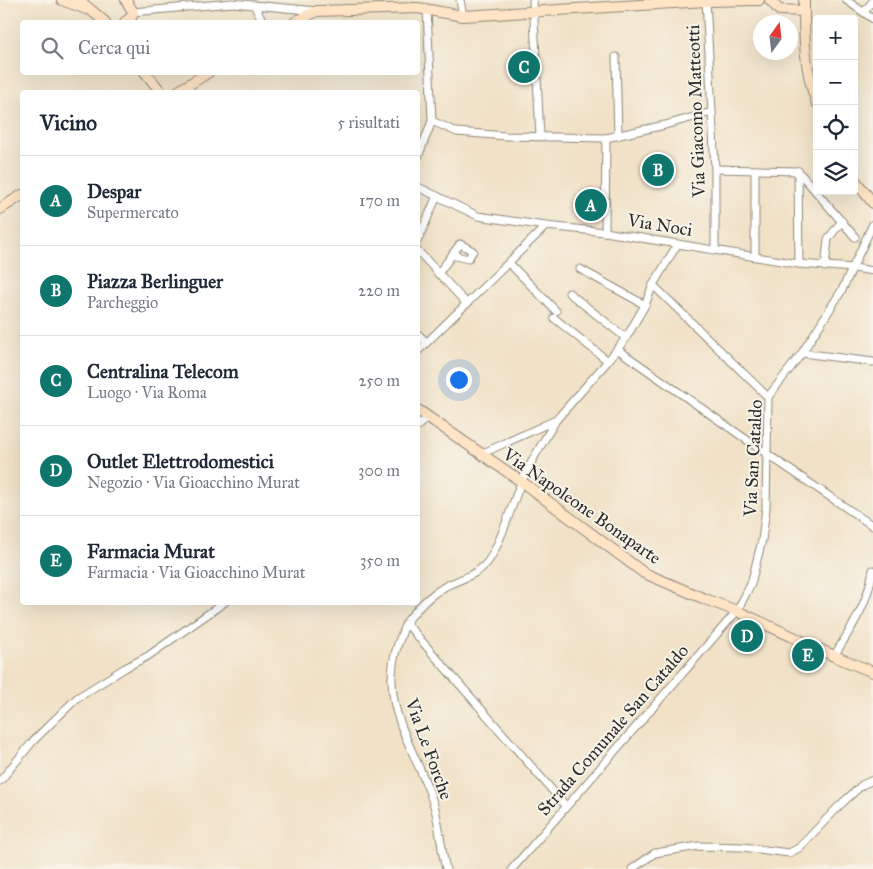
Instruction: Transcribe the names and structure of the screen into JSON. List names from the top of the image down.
{
  "streets": {
    "street": [
      "Via Giacomo Matteotti",
      "Via Noci",
      "Via San Cataldo",
      "Via Napoleone Bonaparte",
      "Strada Comunale San Cataldo",
      "Via Le Forche"
    ]
  },
  "crossings": [
    ["Via Giacomo Matteotti", "Via Noci"],
    ["Via Noci", "Via San Cataldo"],
    ["Via San Cataldo", "Via Napoleone Bonaparte"],
    ["Via San Cataldo", "Strada Comunale San Cataldo"],
    ["Via Napoleone Bonaparte", "Strada Comunale San Cataldo"],
    ["Via Napoleone Bonaparte", "Via Le Forche"]
  ],
  "north": "top",
  "page": {
    "map_buttons": ["+", "−"],
    "search": "Cerca qui",
    "pins": [
      "C",
      "B",
      "A",
      "D",
      "E"
    ],
    "heading": ["Vicino", "5 risultati"],
    "list": [
      {
        "mark": "A",
        "name": "Despar",
        "note": "Supermercato",
        "value": "170 m"
      },
      {
        "mark": "B",
        "name": "Piazza Berlinguer",
        "note": "Parcheggio",
        "value": "220 m"
      },
      {
        "mark": "C",
        "name": "Centralina Telecom",
        "note": "Luogo · Via Roma",
        "value": "250 m"
      },
      {
        "mark": "D",
        "name": "Outlet Elettrodomestici",
        "note": "Negozio · Via Gioacchino Murat",
        "value": "300 m"
      },
      {
        "mark": "E",
        "name": "Farmacia Murat",
        "note": "Farmacia · Via Gioacchino Murat",
        "value": "350 m"
      }
    ]
  }
}
